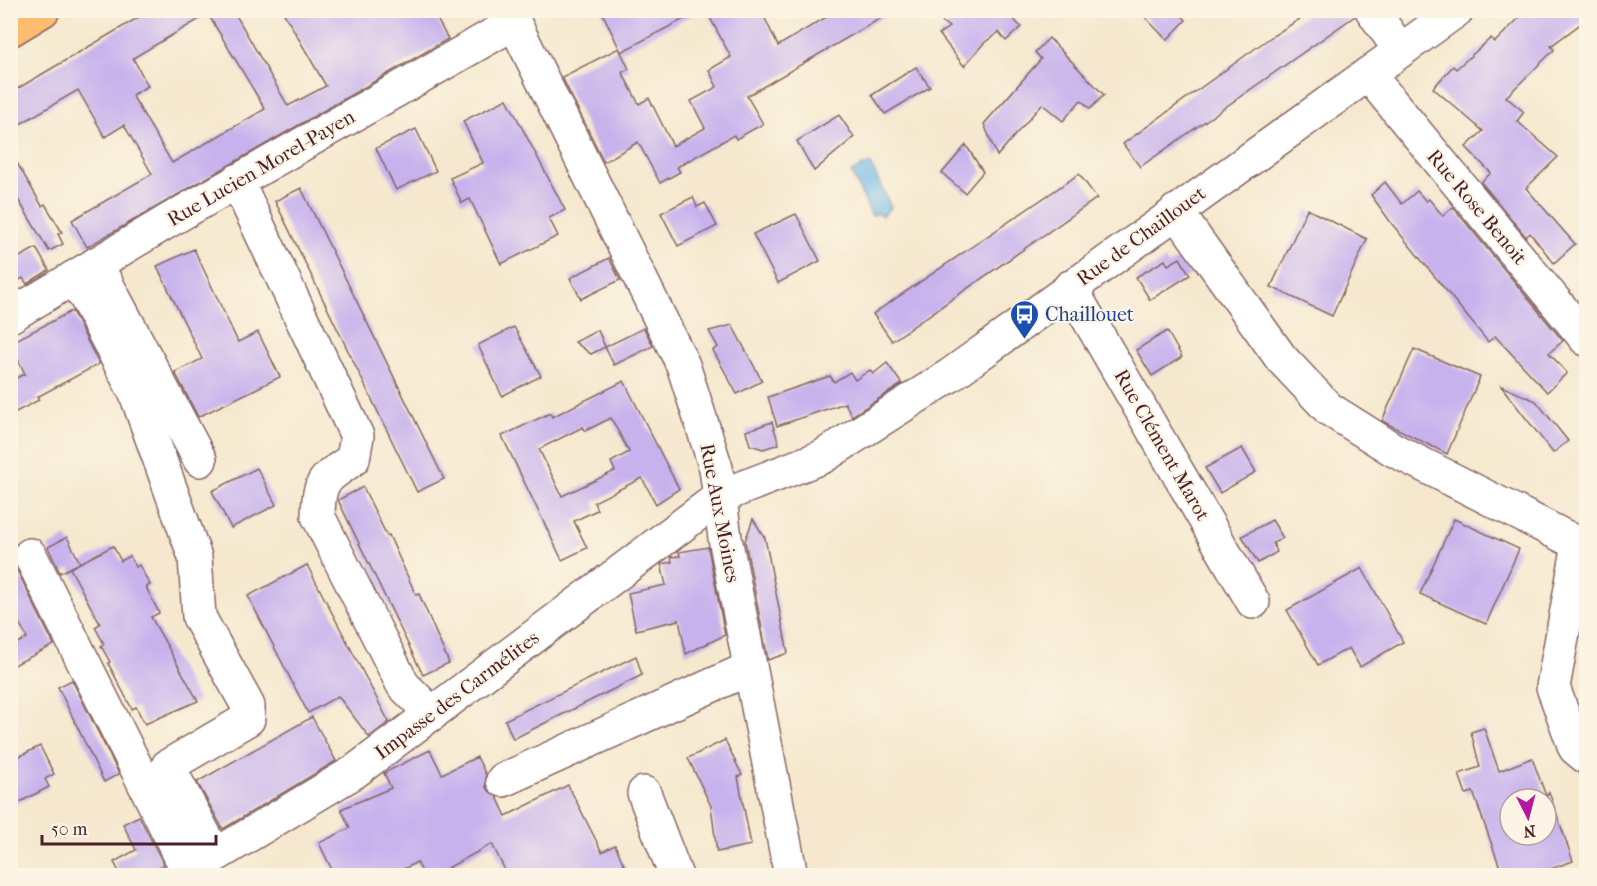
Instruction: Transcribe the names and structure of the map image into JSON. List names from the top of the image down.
{
  "streets": {
    "street": [
      "Rue Lucien Morel-Payen",
      "Rue Rose Benoit",
      "Rue de Chaillouet",
      "Rue Clément Marot",
      "Rue Aux Moines",
      "Impasse des Carmélites"
    ]
  },
  "crossings": [
    ["Rue Lucien Morel-Payen", "Rue Aux Moines"],
    ["Rue Rose Benoit", "Rue de Chaillouet"],
    ["Rue de Chaillouet", "Rue Clément Marot"],
    ["Rue de Chaillouet", "Rue Aux Moines"],
    ["Rue de Chaillouet", "Impasse des Carmélites"],
    ["Rue Aux Moines", "Impasse des Carmélites"]
  ],
  "places": {
    "bus stop": ["Chaillouet"]
  },
  "scale_bar": "50 m",
  "north": "bottom"
}
